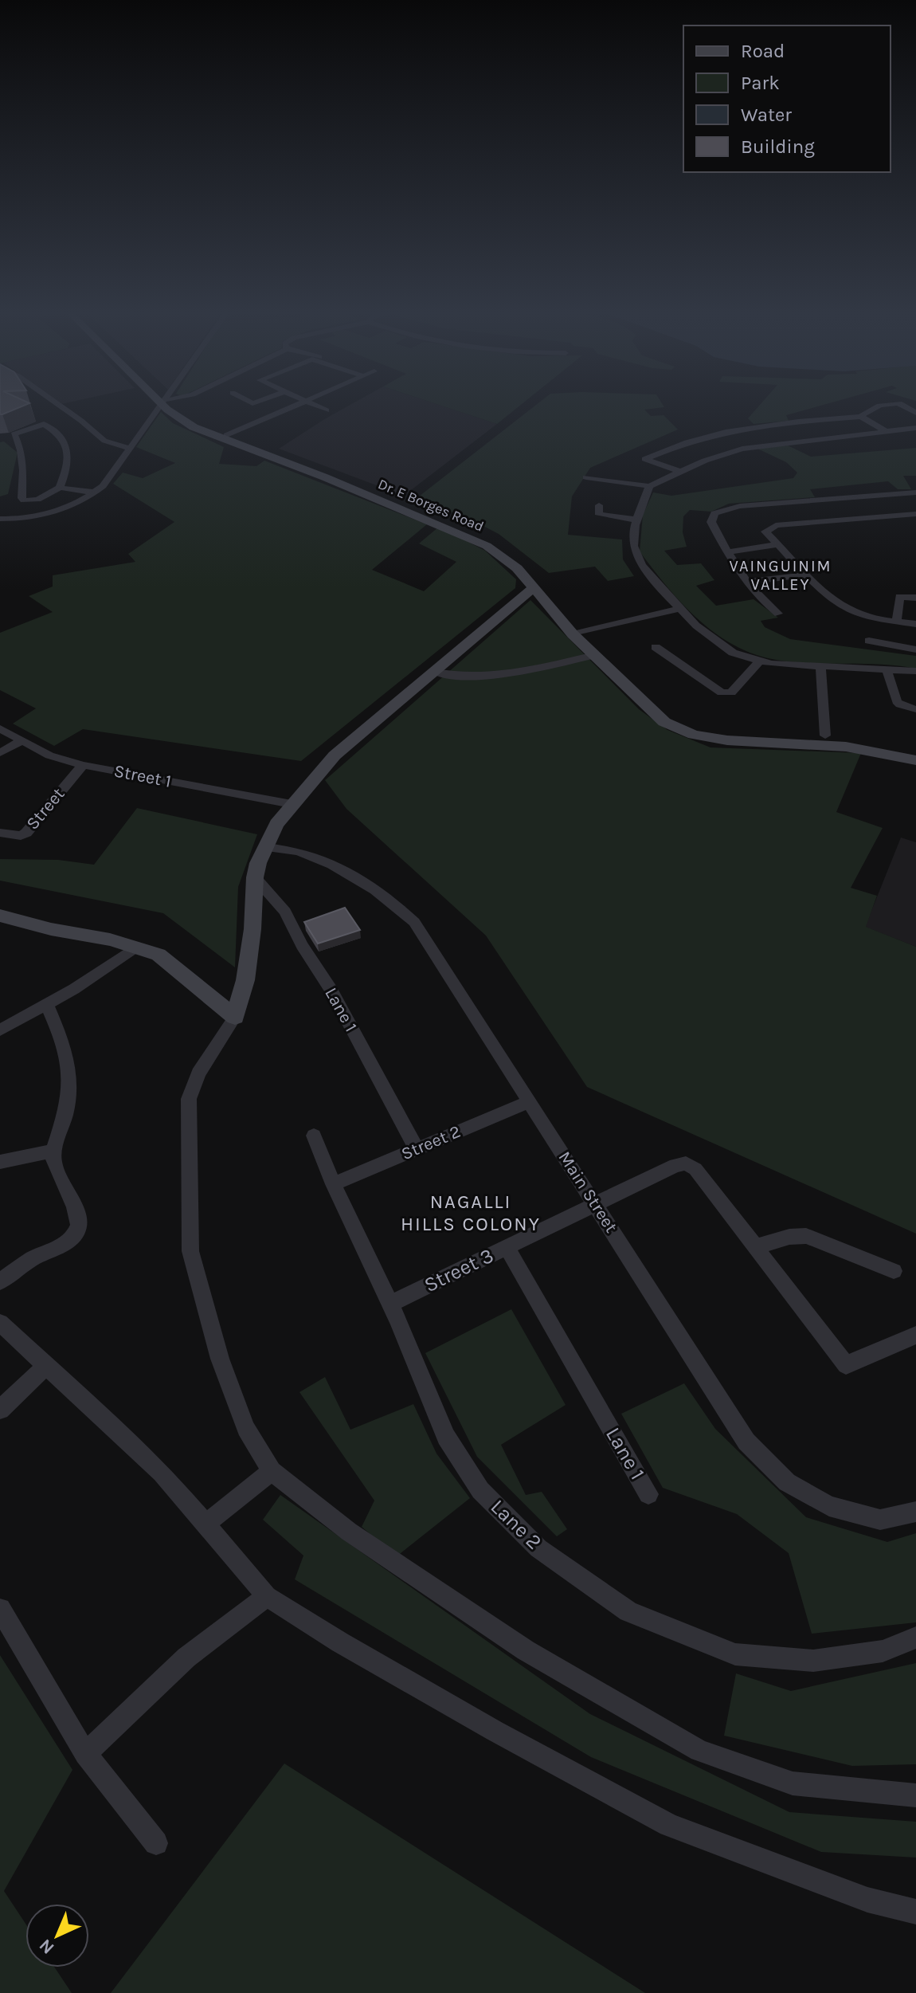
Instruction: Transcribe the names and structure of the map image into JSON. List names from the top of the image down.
{
  "streets": {
    "main road": ["Dr. E Borges Road"],
    "street": [
      "Street 1",
      "Street",
      "Lane 1",
      "Street 2",
      "Main Street",
      "Street 3",
      "Lane 2"
    ]
  },
  "crossings": [
    ["Street 1", "Street"],
    ["Lane 1", "Street 2"],
    ["Lane 1", "Street 3"],
    ["Street 2", "Main Street"],
    ["Street 2", "Lane 2"],
    ["Main Street", "Street 3"],
    ["Street 3", "Lane 2"]
  ],
  "districts": ["VAINGUINIM VALLEY", "NAGALLI HILLS COLONY"],
  "legend": [
    "Road",
    "Park",
    "Water",
    "Building"
  ],
  "north": "bottom left"
}
